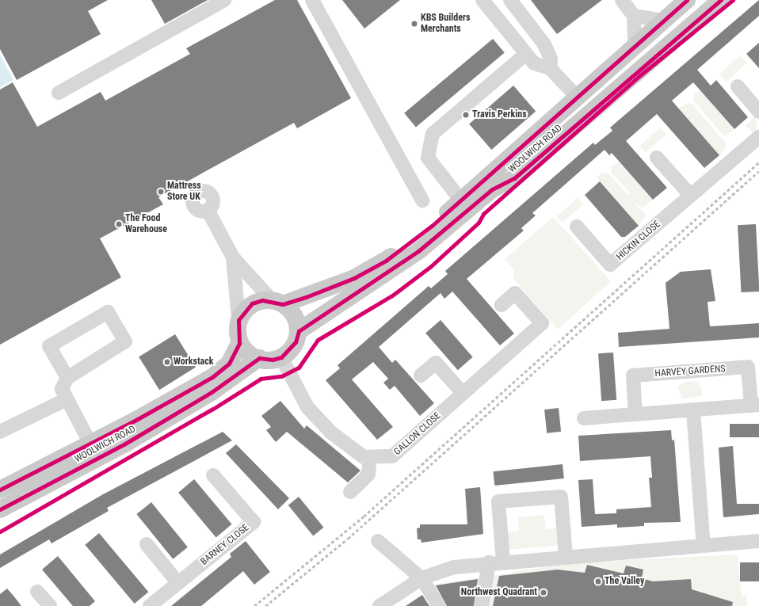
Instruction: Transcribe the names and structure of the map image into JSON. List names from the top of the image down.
{
  "streets": {
    "main road": ["WOOLWICH ROAD"],
    "street": [
      "HICKIN CLOSE",
      "HARVEY GARDENS",
      "GALLON CLOSE",
      "BARNEY CLOSE"
    ]
  },
  "crossings": [
    ["WOOLWICH ROAD", "GALLON CLOSE"]
  ],
  "places": [
    "KBS Builders Merchants",
    "Travis Perkins",
    "Mattress Store UK",
    "The Food Warehouse",
    "Workstack",
    "The Valley",
    "Northwest Quadrant"
  ]
}
